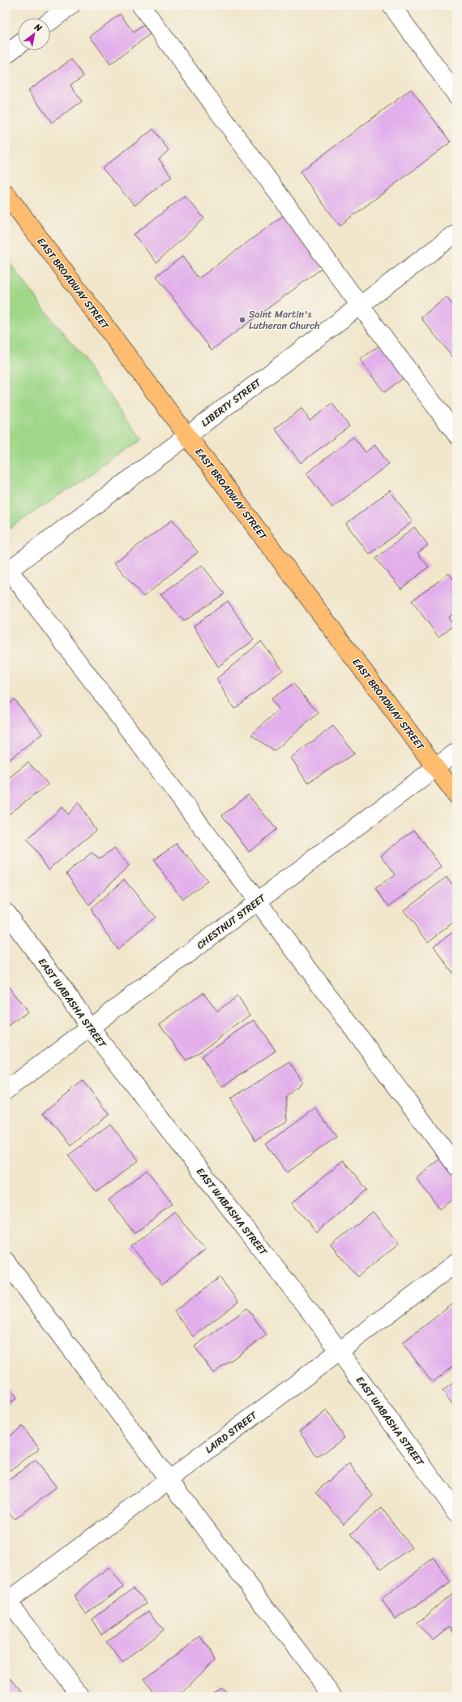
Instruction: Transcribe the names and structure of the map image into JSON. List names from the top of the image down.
{
  "streets": {
    "main road": ["EAST BROADWAY STREET"],
    "street": [
      "LIBERTY STREET",
      "CHESTNUT STREET",
      "EAST WABASHA STREET",
      "LAIRD STREET"
    ]
  },
  "crossings": [
    ["EAST BROADWAY STREET", "LIBERTY STREET"],
    ["EAST BROADWAY STREET", "CHESTNUT STREET"],
    ["CHESTNUT STREET", "EAST WABASHA STREET"],
    ["EAST WABASHA STREET", "LAIRD STREET"]
  ],
  "places": ["Saint Martin's Lutheran Church"],
  "north": "top right"
}
